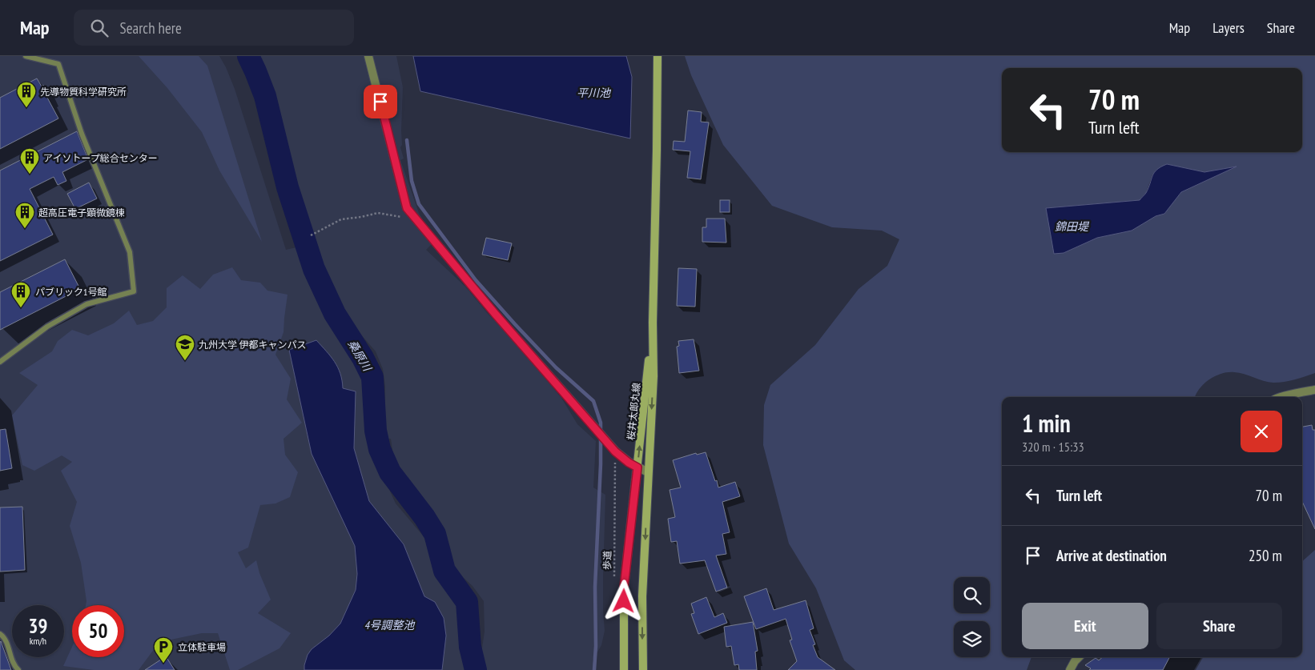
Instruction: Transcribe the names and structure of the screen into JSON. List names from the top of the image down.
{
  "streets": {
    "main road": ["桜井太郎丸線"],
    "path": ["歩道"]
  },
  "water": [
    "平川池",
    "錦田堤",
    "桑原川",
    "4号調整池"
  ],
  "places": {
    "building": [
      "先導物質科学研究所",
      "アイソトープ総合センター",
      "超高圧電子顕微鏡棟",
      "パブリック1号館"
    ],
    "school or university": ["九州大学 伊都キャンパス"],
    "parking": ["立体駐車場"]
  },
  "page": {
    "header": "Map",
    "search": "Search here",
    "nav": ["Map", "Layers", "Share"],
    "turn": ["70 m", "Turn left"],
    "heading": ["1 min", "320 m · 15:33"],
    "list": [
      {
        "name": "Turn left",
        "value": "70 m"
      },
      {
        "name": "Arrive at destination",
        "value": "250 m"
      }
    ],
    "buttons": ["Exit", "Share"],
    "speed": "39 km/h",
    "limit": "50"
  }
}
